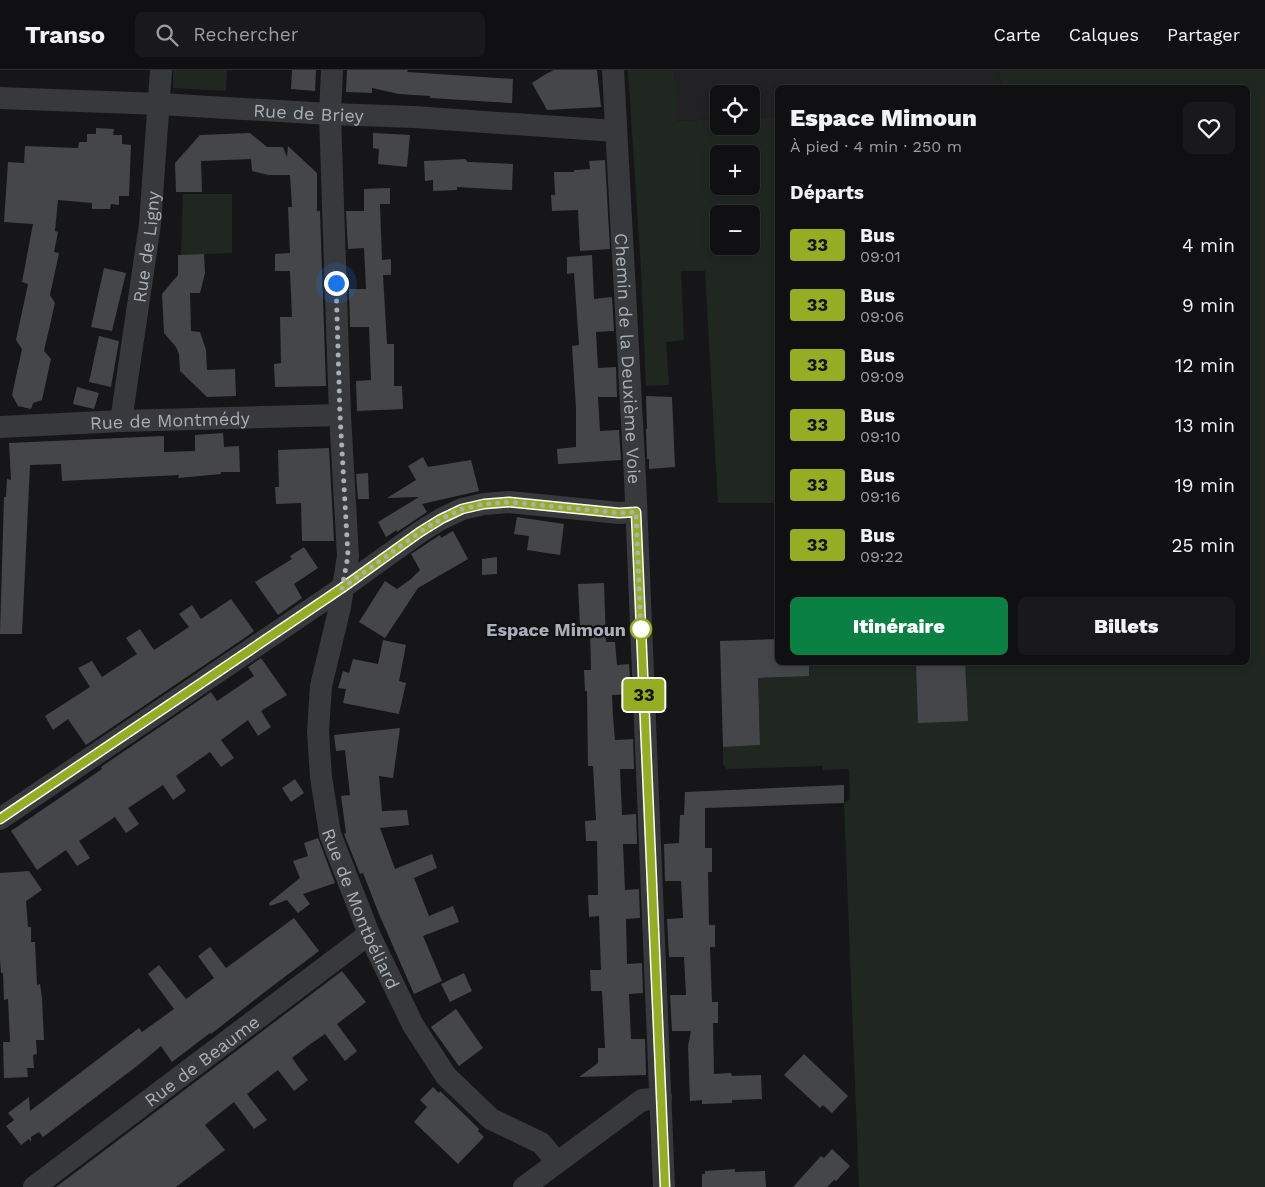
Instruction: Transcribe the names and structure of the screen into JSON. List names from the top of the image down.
{
  "streets": {
    "street": [
      "Rue de Briey",
      "Rue de Ligny",
      "Chemin de la Deuxième Voie",
      "Rue de Montmédy",
      "Rue de Montbéliard",
      "Rue de Beaume"
    ]
  },
  "crossings": [
    ["Rue de Briey", "Rue de Ligny"],
    ["Rue de Briey", "Chemin de la Deuxième Voie"],
    ["Rue de Briey", "Rue de Montbéliard"],
    ["Rue de Ligny", "Rue de Montmédy"],
    ["Rue de Montmédy", "Rue de Montbéliard"],
    ["Rue de Montbéliard", "Rue de Beaume"]
  ],
  "places": ["Espace Mimoun"],
  "lines": ["bus line 33"],
  "page": {
    "header": "Transo",
    "search": "Rechercher",
    "nav": ["Carte", "Calques", "Partager"],
    "on_map": "33",
    "map_buttons": ["+", "−"],
    "heading": [
      ["Espace Mimoun", "À pied · 4 min · 250 m"],
      "Départs"
    ],
    "list": [
      {
        "mark": "33",
        "name": "Bus",
        "note": "09:01",
        "value": "4 min"
      },
      {
        "mark": "33",
        "name": "Bus",
        "note": "09:06",
        "value": "9 min"
      },
      {
        "mark": "33",
        "name": "Bus",
        "note": "09:09",
        "value": "12 min"
      },
      {
        "mark": "33",
        "name": "Bus",
        "note": "09:10",
        "value": "13 min"
      },
      {
        "mark": "33",
        "name": "Bus",
        "note": "09:16",
        "value": "19 min"
      },
      {
        "mark": "33",
        "name": "Bus",
        "note": "09:22",
        "value": "25 min"
      }
    ],
    "buttons": ["Itinéraire", "Billets"]
  }
}
